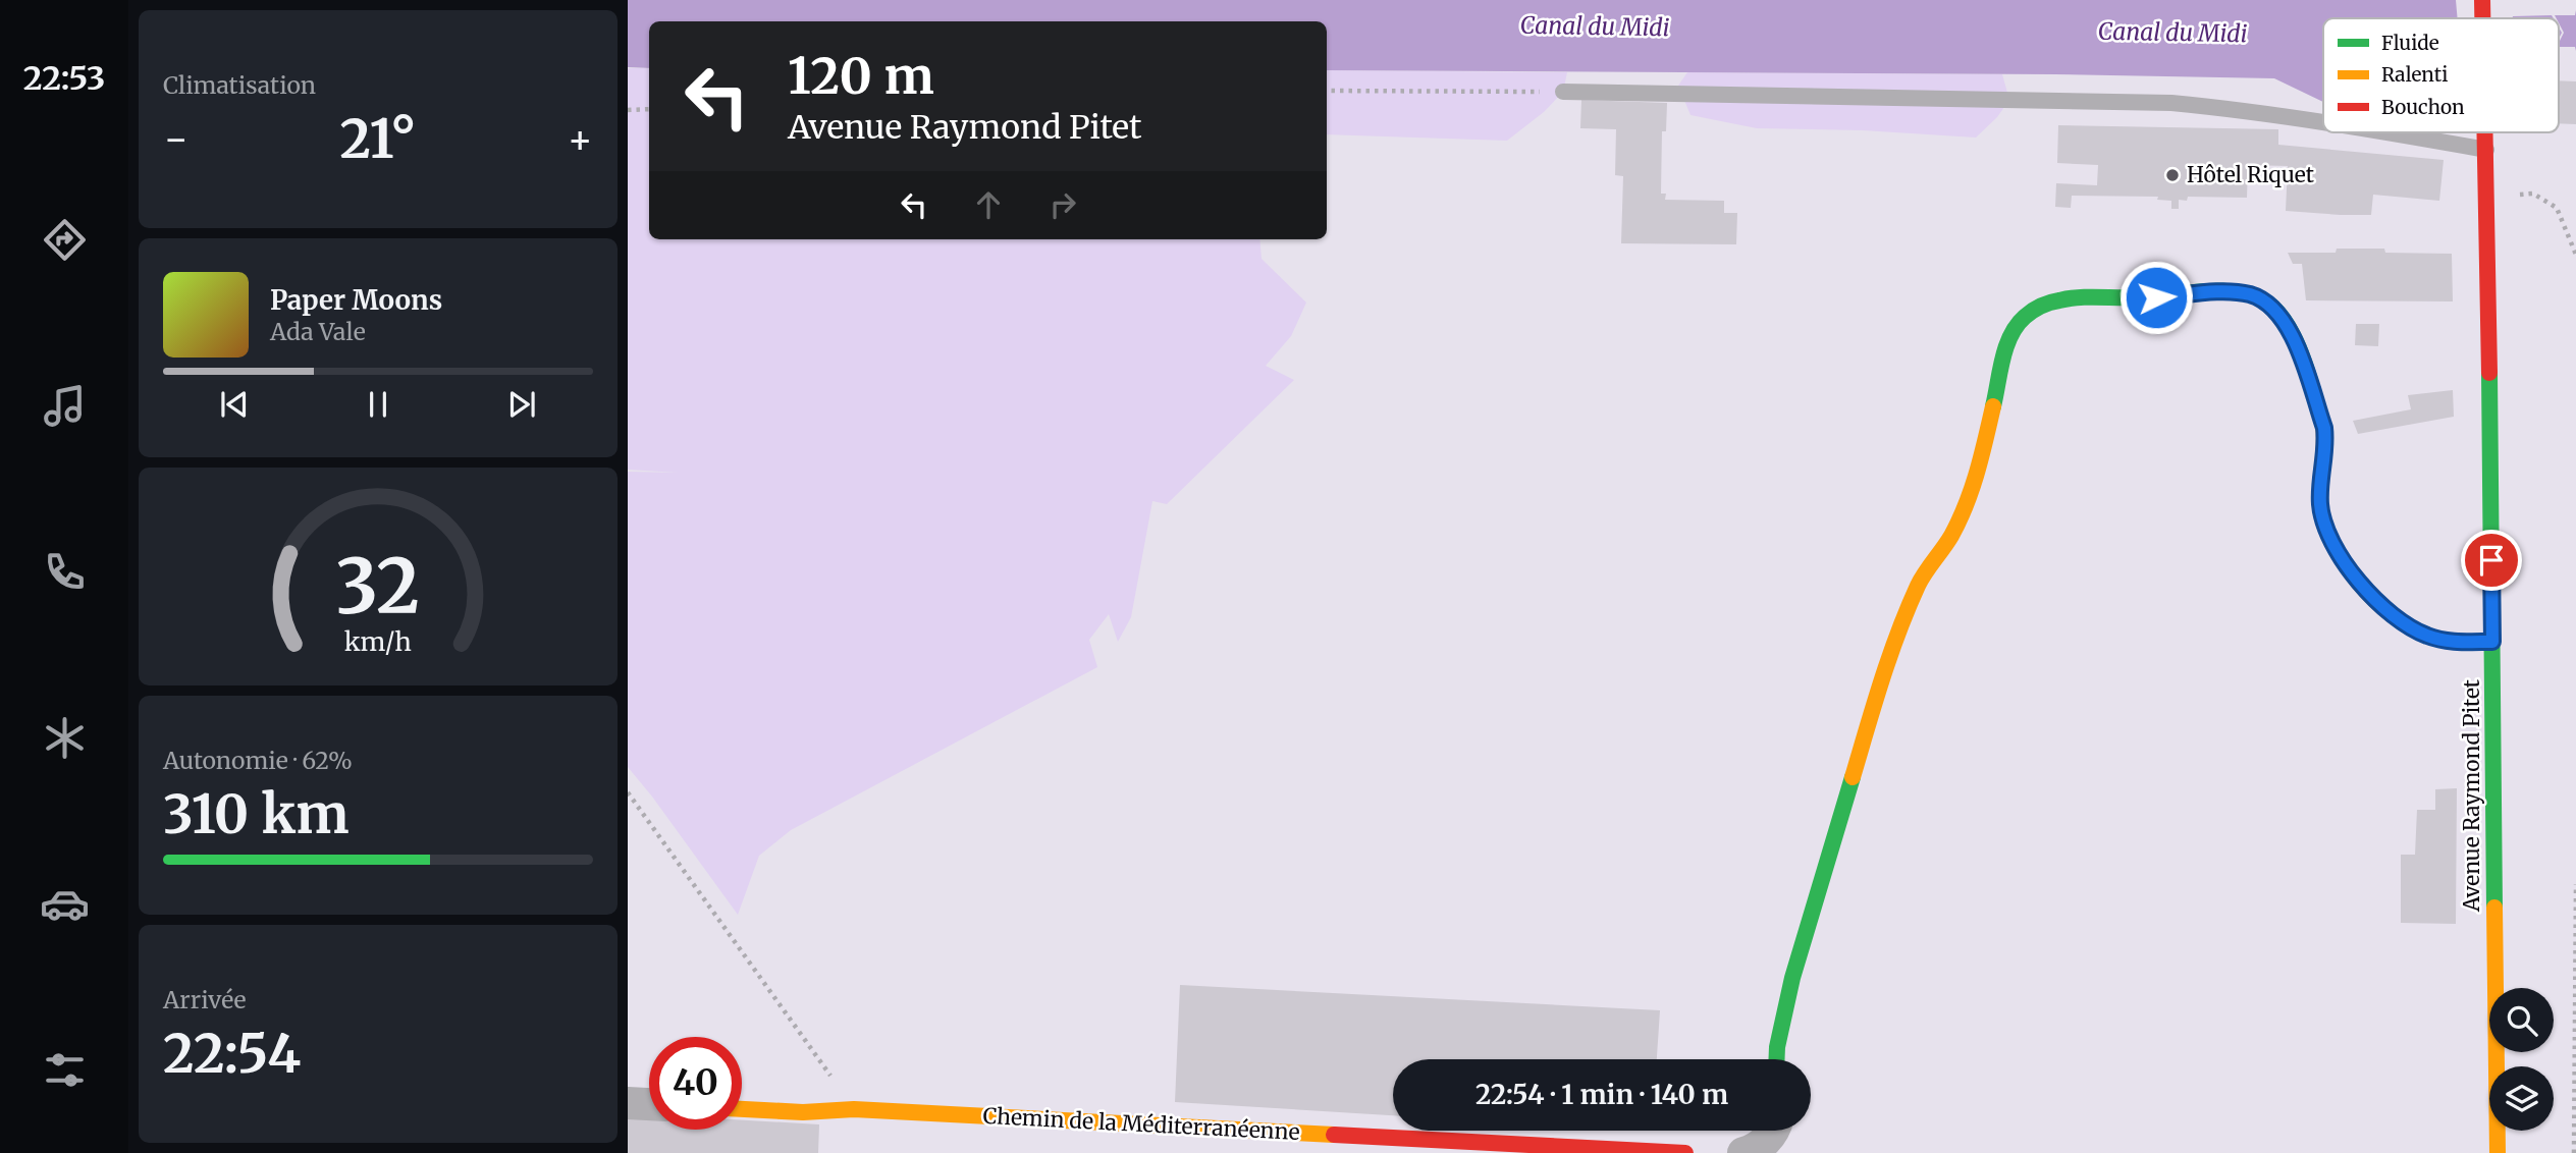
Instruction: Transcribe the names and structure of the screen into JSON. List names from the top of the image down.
{
  "streets": {
    "street": ["Avenue Raymond Pitet", "Chemin de la Méditerranéenne"]
  },
  "water": ["Canal du Midi"],
  "places": ["Hôtel Riquet"],
  "legend": ["Fluide", "Ralenti", "Bouchon"],
  "page": {
    "tabs": "22:53",
    "tile": [
      "Climatisation",
      ["Autonomie · 62%", "310 km"],
      ["Arrivée", "22:54"]
    ],
    "turn": ["120 m", "Avenue Raymond Pitet"],
    "heat": ["−", "21°", "+"],
    "song": ["Paper Moons", "Ada Vale"],
    "limit": "40",
    "trip": "22:54 · 1 min · 140 m",
    "gauge": ["32", "km/h"]
  }
}
